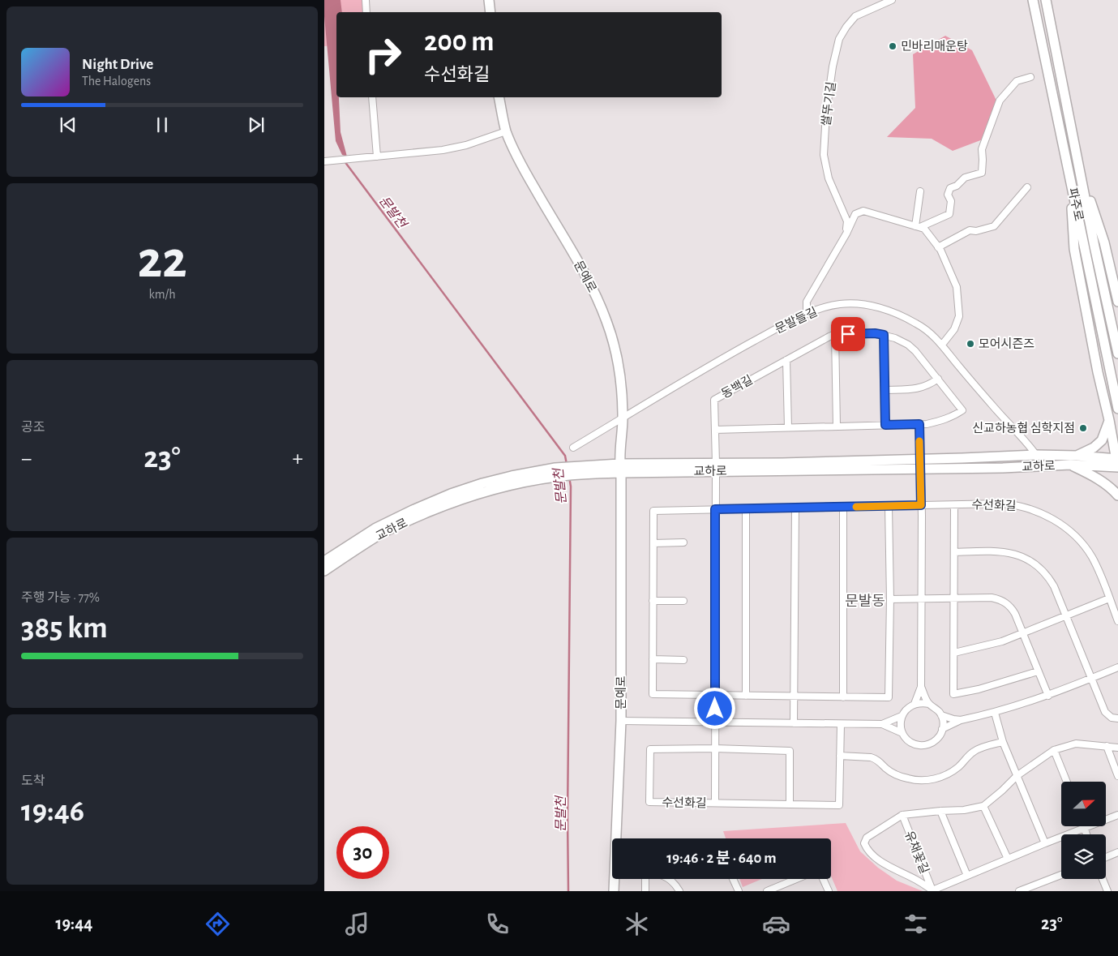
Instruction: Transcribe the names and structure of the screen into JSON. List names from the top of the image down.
{
  "streets": {
    "street": [
      "쌀뚜기길",
      "파주로",
      "문예로",
      "문발들길",
      "동백길",
      "교하로",
      "수선화길",
      "유채꽃길"
    ]
  },
  "crossings": [
    ["문예로", "문발들길"],
    ["문예로", "교하로"],
    ["문발들길", "교하로"],
    ["동백길", "교하로"],
    ["동백길", "수선화길"],
    ["교하로", "수선화길"]
  ],
  "districts": ["문발동"],
  "water": ["문발천"],
  "places": ["민바리매운탕", "모어시즌즈", "신교하농협 심학지점"],
  "north": "right",
  "page": {
    "turn": ["200 m", "수선화길"],
    "song": ["Night Drive", "The Halogens"],
    "tile": [
      ["22", "km/h"],
      "공조",
      ["주행 가능 · 77%", "385 km"],
      ["도착", "19:46"]
    ],
    "heat": ["−", "23°", "+"],
    "limit": "30",
    "trip": "19:46 · 2 분 · 640 m",
    "tabs": ["19:44", "23°"]
  }
}
